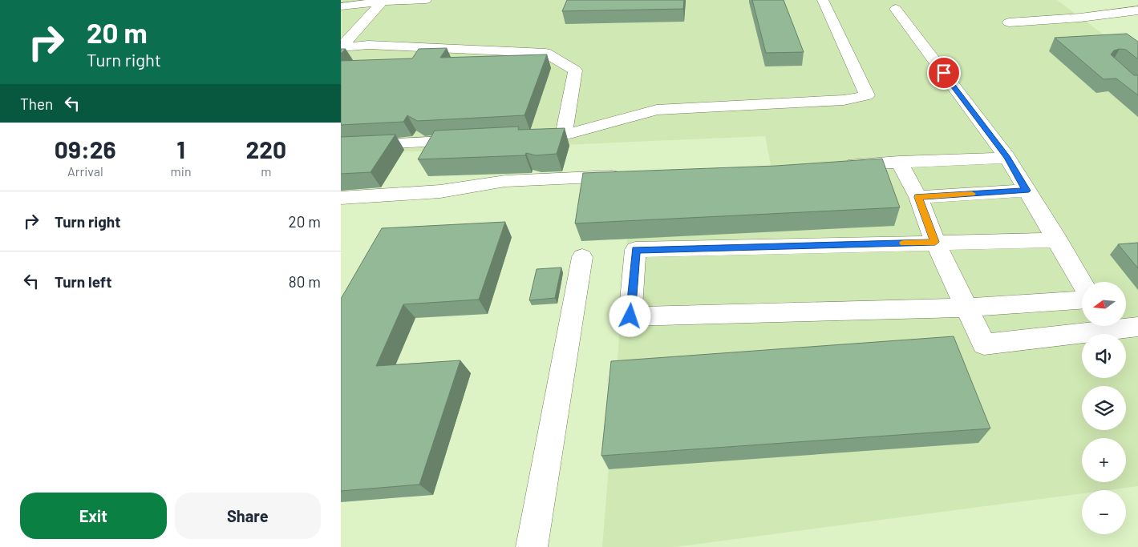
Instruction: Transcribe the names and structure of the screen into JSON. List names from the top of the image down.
{
  "north": "left",
  "page": {
    "turn": ["20 m", "Turn right"],
    "then": "Then",
    "eta": [
      "09:26",
      "Arrival",
      "1",
      "min",
      "220",
      "m"
    ],
    "list": [
      {
        "name": "Turn right",
        "value": "20 m"
      },
      {
        "name": "Turn left",
        "value": "80 m"
      }
    ],
    "map_buttons": ["+", "−"],
    "buttons": ["Exit", "Share"]
  }
}
